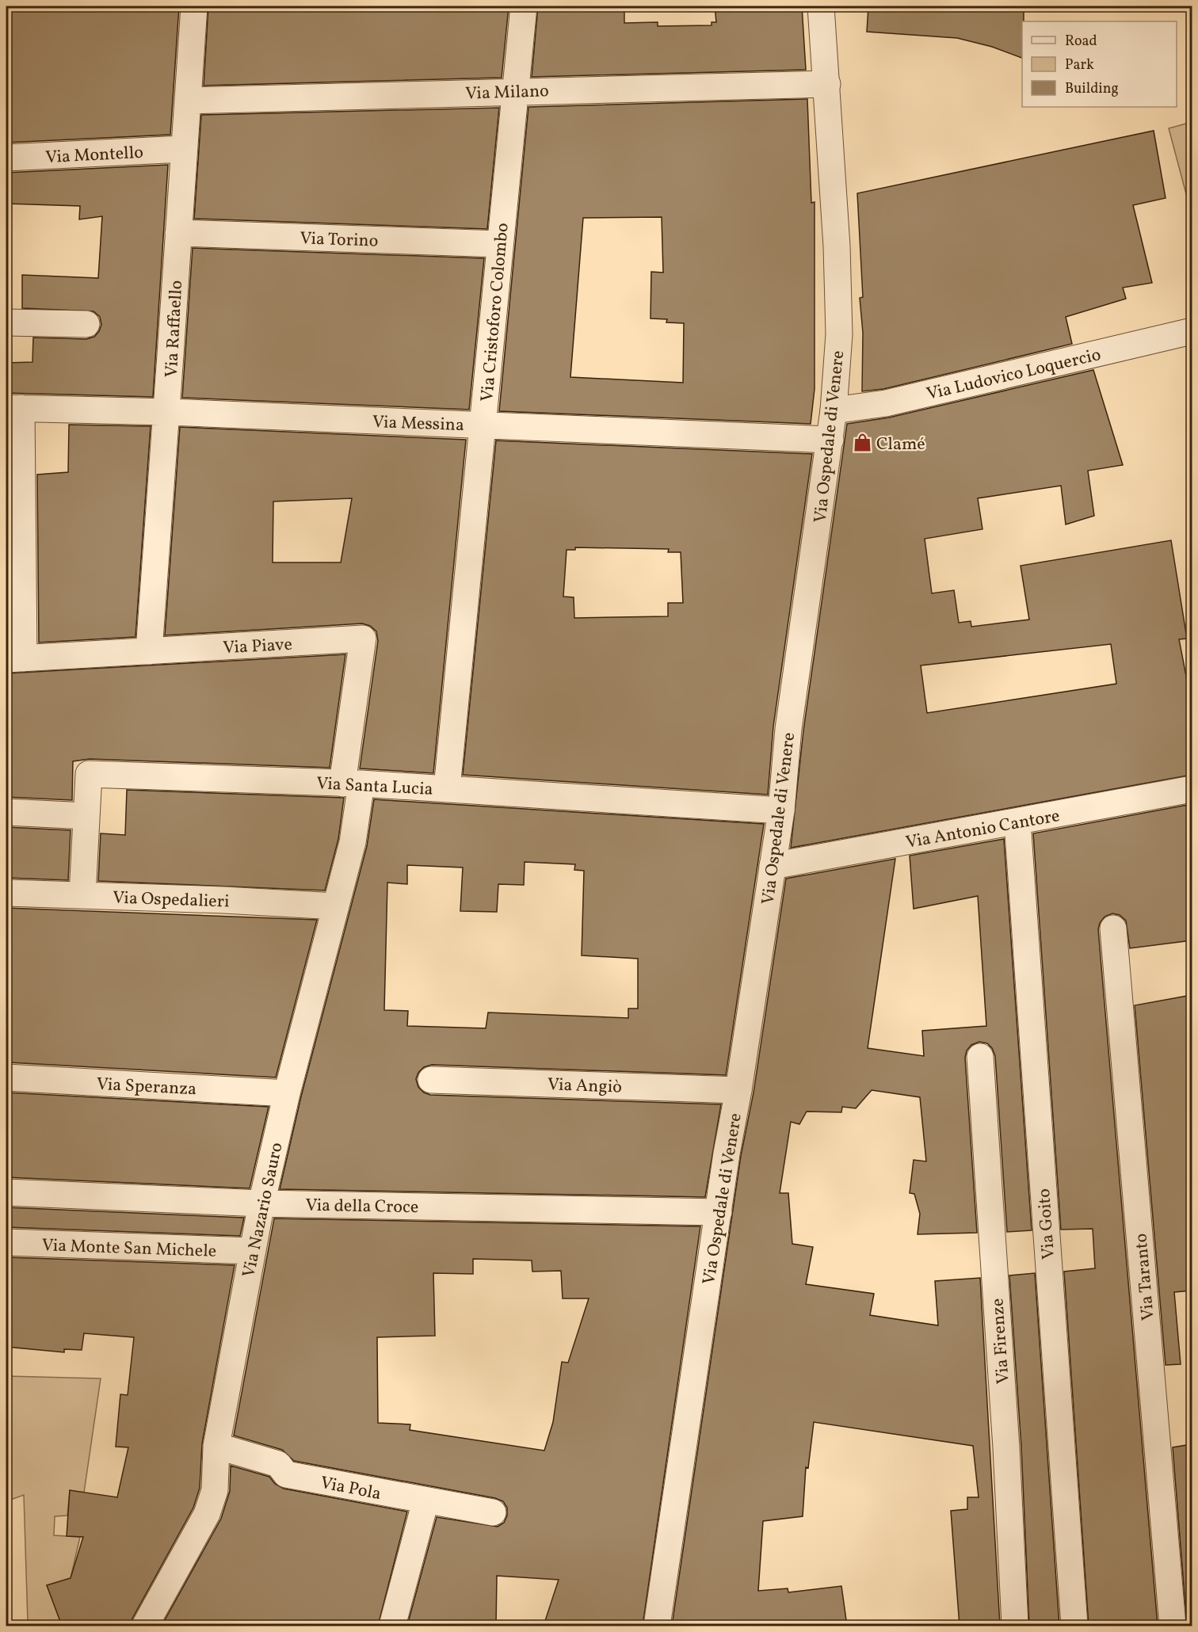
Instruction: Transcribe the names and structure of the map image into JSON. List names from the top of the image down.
{
  "streets": {
    "street": [
      "Via Milano",
      "Via Montello",
      "Via Torino",
      "Via Cristoforo Colombo",
      "Via Raffaello",
      "Via Ludovico Loquercio",
      "Via Messina",
      "Via Ospedale di Venere",
      "Via Piave",
      "Via Santa Lucia",
      "Via Antonio Cantore",
      "Via Ospedalieri",
      "Via Angiò",
      "Via Speranza",
      "Via della Croce",
      "Via Nazario Sauro",
      "Via Goito",
      "Via Monte San Michele",
      "Via Taranto",
      "Via Firenze",
      "Via Pola"
    ]
  },
  "crossings": [
    ["Via Milano", "Via Cristoforo Colombo"],
    ["Via Milano", "Via Raffaello"],
    ["Via Milano", "Via Ospedale di Venere"],
    ["Via Montello", "Via Raffaello"],
    ["Via Torino", "Via Cristoforo Colombo"],
    ["Via Torino", "Via Raffaello"],
    ["Via Cristoforo Colombo", "Via Messina"],
    ["Via Cristoforo Colombo", "Via Santa Lucia"],
    ["Via Raffaello", "Via Messina"],
    ["Via Raffaello", "Via Piave"],
    ["Via Ludovico Loquercio", "Via Ospedale di Venere"],
    ["Via Messina", "Via Ospedale di Venere"],
    ["Via Ospedale di Venere", "Via Santa Lucia"],
    ["Via Ospedale di Venere", "Via Antonio Cantore"],
    ["Via Ospedale di Venere", "Via Angiò"],
    ["Via Ospedale di Venere", "Via della Croce"],
    ["Via Piave", "Via Santa Lucia"],
    ["Via Piave", "Via Nazario Sauro"],
    ["Via Santa Lucia", "Via Ospedalieri"],
    ["Via Santa Lucia", "Via Nazario Sauro"],
    ["Via Antonio Cantore", "Via Goito"],
    ["Via Ospedalieri", "Via Nazario Sauro"],
    ["Via Speranza", "Via Nazario Sauro"],
    ["Via della Croce", "Via Nazario Sauro"],
    ["Via Nazario Sauro", "Via Monte San Michele"],
    ["Via Nazario Sauro", "Via Pola"]
  ],
  "places": {
    "shop": ["Clamé"]
  },
  "legend": ["Road", "Park", "Building"]
}
